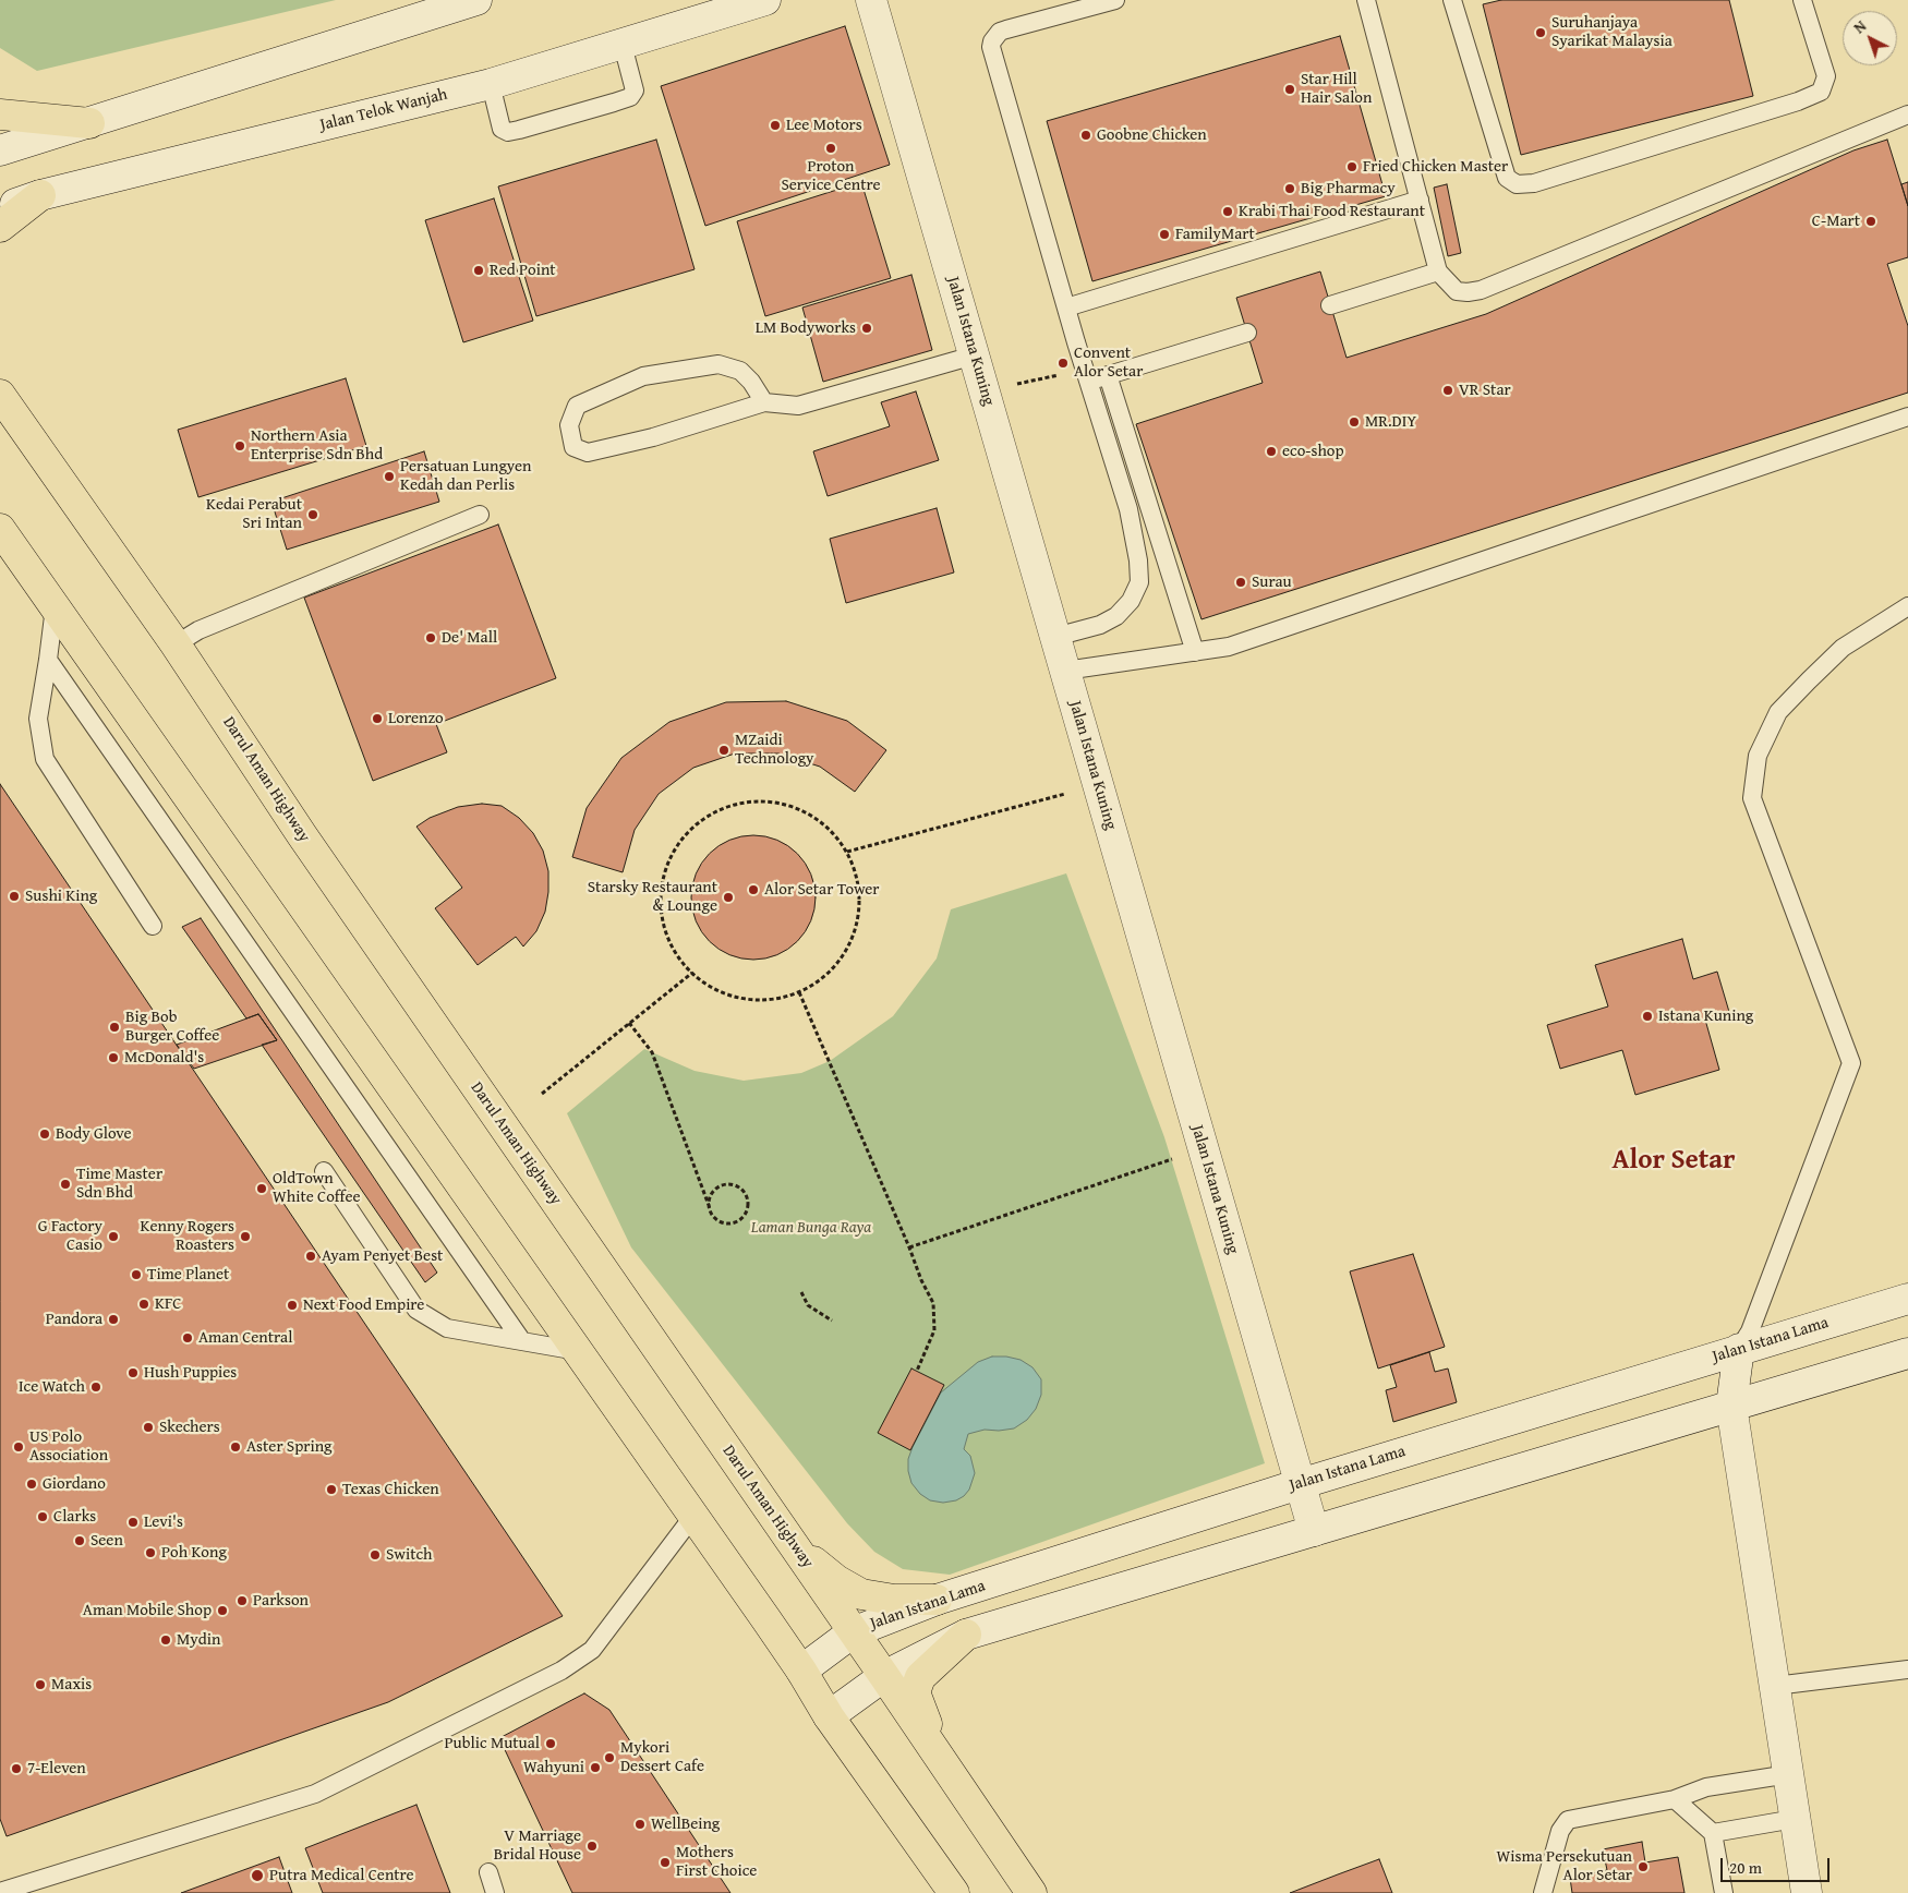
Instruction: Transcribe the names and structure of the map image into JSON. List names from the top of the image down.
{
  "streets": {
    "main road": ["Darul Aman Highway"],
    "street": ["Jalan Telok Wanjah", "Jalan Istana Kuning", "Jalan Istana Lama"]
  },
  "crossings": [
    ["Jalan Istana Kuning", "Jalan Istana Lama"],
    ["Darul Aman Highway", "Jalan Istana Lama"]
  ],
  "districts": ["Alor Setar"],
  "parks": ["Laman Bunga Raya"],
  "places": [
    "Suruhanjaya Syarikat Malaysia",
    "Star Hill Hair Salon",
    "Lee Motors",
    "Goobne Chicken",
    "Proton Service Centre",
    "Fried Chicken Master",
    "Big Pharmacy",
    "Krabi Thai Food Restaurant",
    "C-Mart",
    "FamilyMart",
    "Red Point",
    "LM Bodyworks",
    "Convent Alor Setar",
    "VR Star",
    "MR.DIY",
    "Northern Asia Enterprise Sdn Bhd",
    "eco-shop",
    "Persatuan Lungyen Kedah dan Perlis",
    "Kedai Perabut Sri Intan",
    "Surau",
    "De' Mall",
    "Lorenzo",
    "MZaidi Technology",
    "Alor Setar Tower",
    "Sushi King",
    "Starsky Restaurant & Lounge",
    "Istana Kuning",
    "Big Bob Burger Coffee",
    "McDonald's",
    "Body Glove",
    "Time Master Sdn Bhd",
    "OldTown White Coffee",
    "G Factory Casio",
    "Kenny Rogers Roasters",
    "Ayam Penyet Best",
    "Time Planet",
    "KFC",
    "Next Food Empire",
    "Pandora",
    "Aman Central",
    "Hush Puppies",
    "Ice Watch",
    "Skechers",
    "US Polo Association",
    "Aster Spring",
    "Giordano",
    "Texas Chicken",
    "Clarks",
    "Levi's",
    "Seen",
    "Poh Kong",
    "Switch",
    "Parkson",
    "Aman Mobile Shop",
    "Mydin",
    "Maxis",
    "Public Mutual",
    "Mykori Dessert Cafe",
    "Wahyuni",
    "7-Eleven",
    "WellBeing",
    "V Marriage Bridal House",
    "Mothers First Choice",
    "Wisma Persekutuan Alor Setar",
    "Putra Medical Centre"
  ],
  "scale_bar": "20 m",
  "north": "top left"
}
